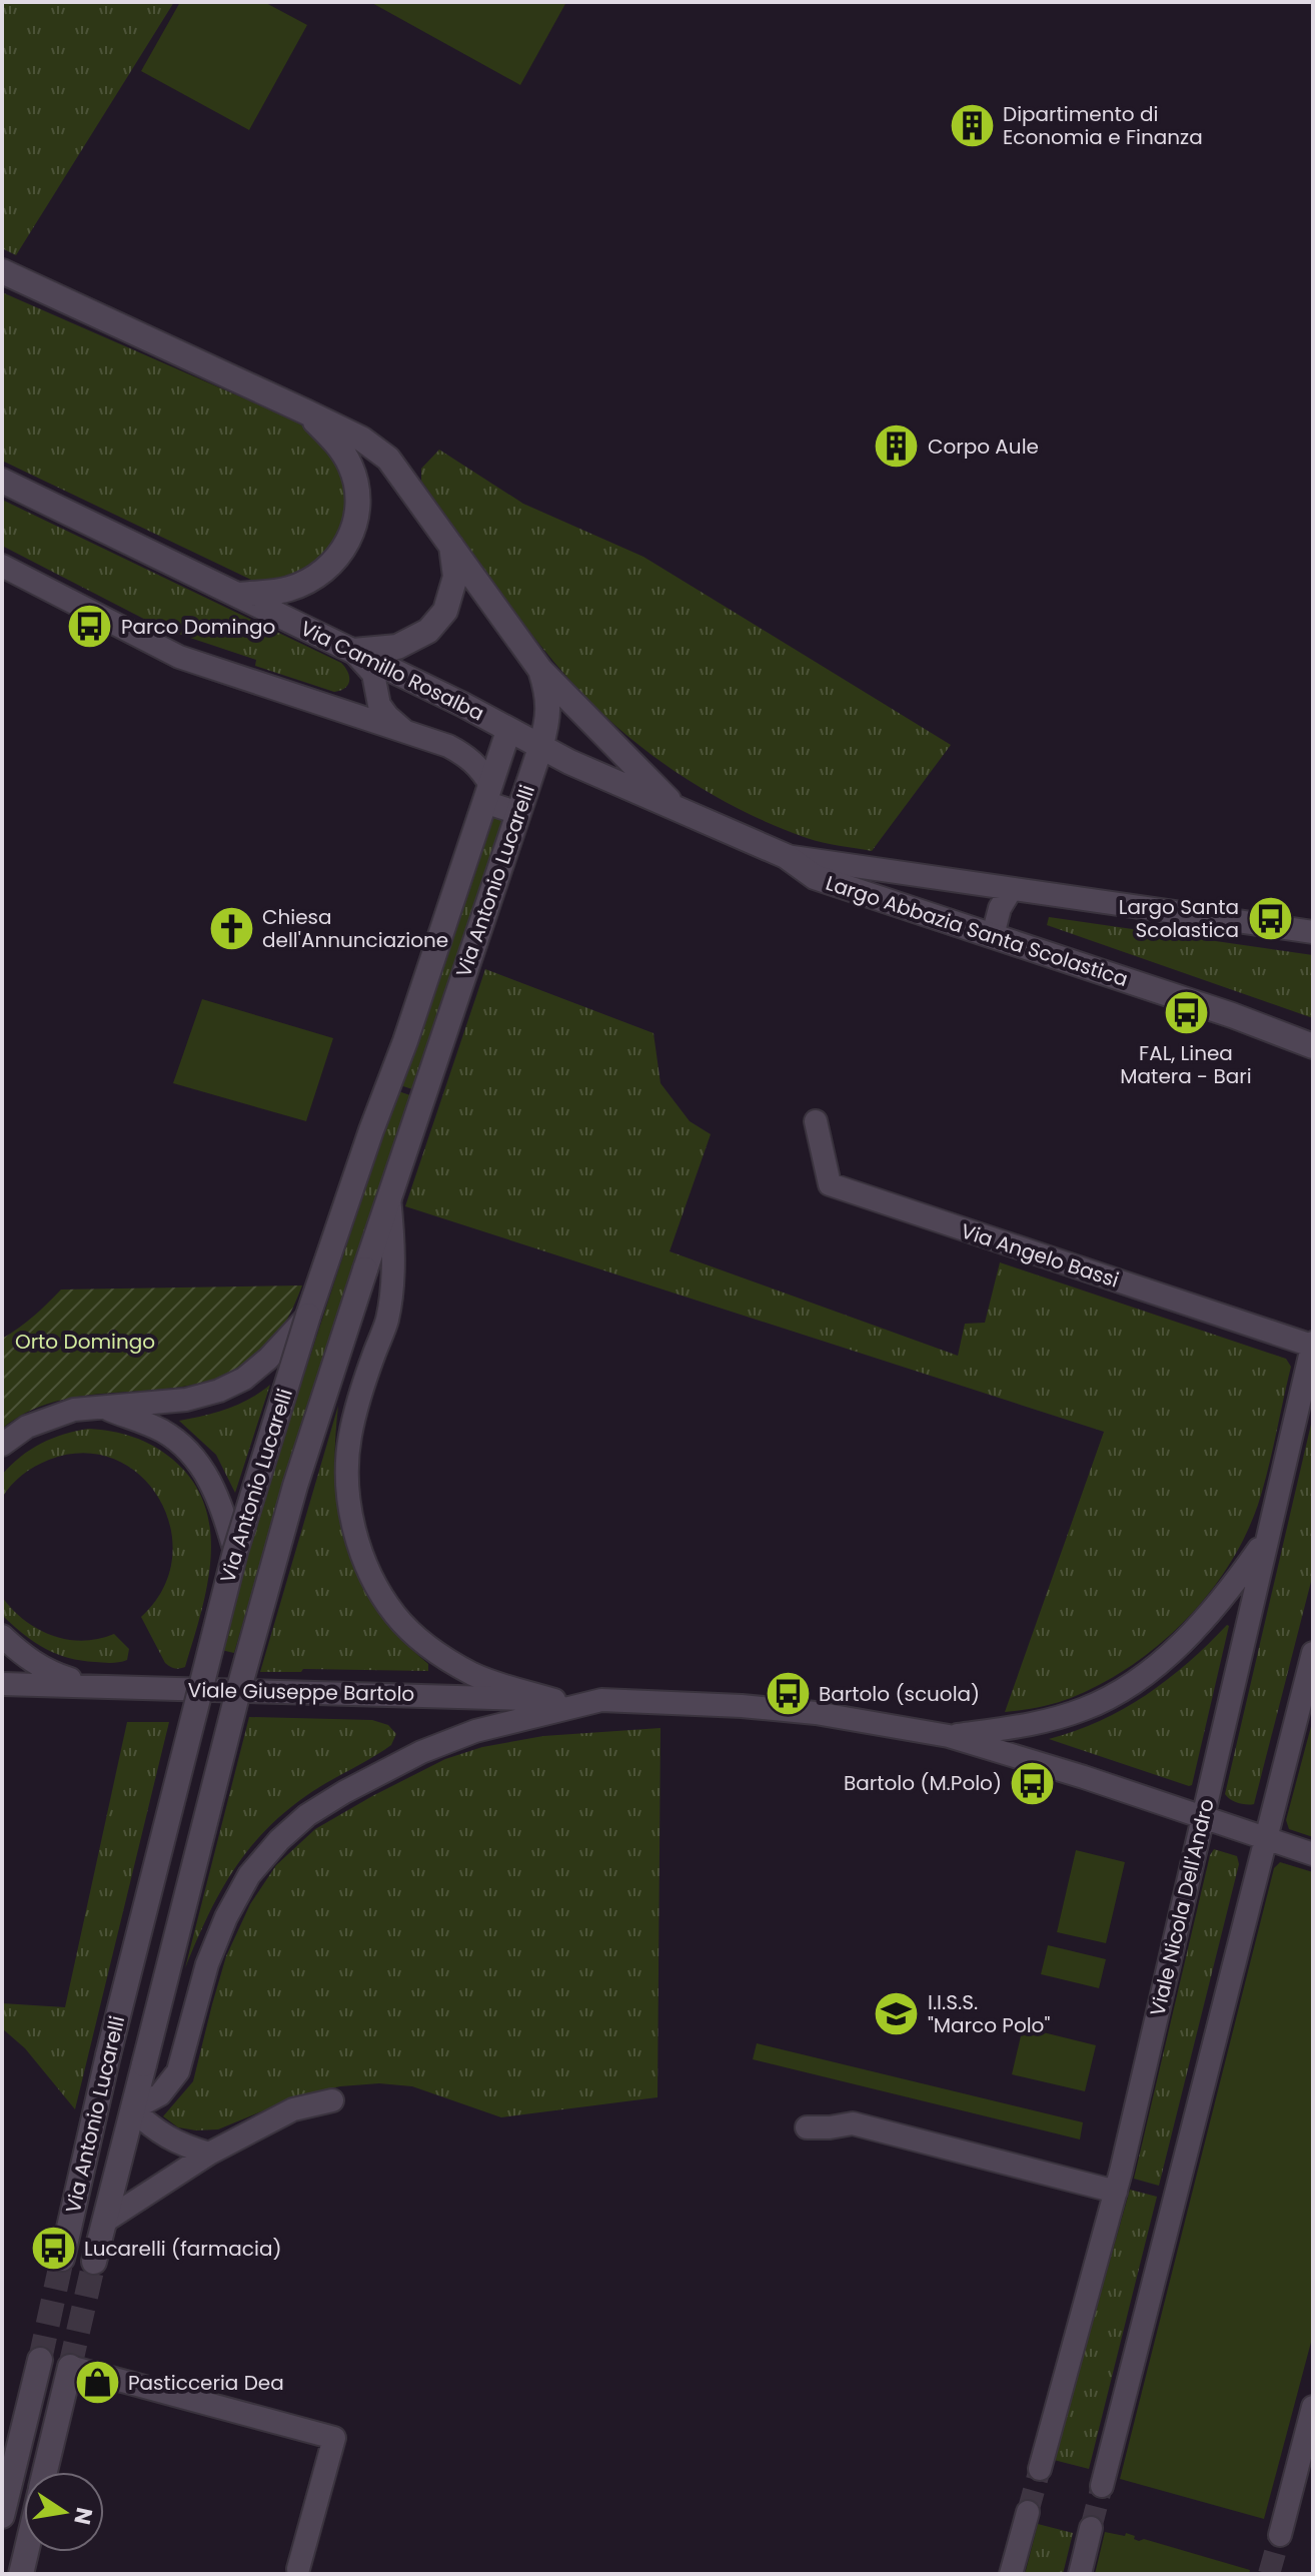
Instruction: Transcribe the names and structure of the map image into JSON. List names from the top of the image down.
{
  "streets": {
    "street": [
      "Via Camillo Rosalba",
      "Via Antonio Lucarelli",
      "Largo Abbazia Santa Scolastica",
      "Via Angelo Bassi",
      "Viale Giuseppe Bartolo",
      "Viale Nicola Dell'Andro"
    ]
  },
  "crossings": [
    ["Via Camillo Rosalba", "Via Antonio Lucarelli"],
    ["Via Camillo Rosalba", "Largo Abbazia Santa Scolastica"],
    ["Via Angelo Bassi", "Viale Nicola Dell'Andro"]
  ],
  "parks": ["Orto Domingo"],
  "places": {
    "building": ["Dipartimento di Economia e Finanza", "Corpo Aule"],
    "bus stop": [
      "Parco Domingo",
      "Largo Santa Scolastica",
      "FAL, Linea Matera - Bari",
      "Bartolo (scuola)",
      "Bartolo (M.Polo)",
      "Lucarelli (farmacia)"
    ],
    "church": ["Chiesa dell'Annunciazione"],
    "school or university": ["I.I.S.S. \"Marco Polo\""],
    "shop": ["Pasticceria Dea"]
  },
  "north": "right"
}
